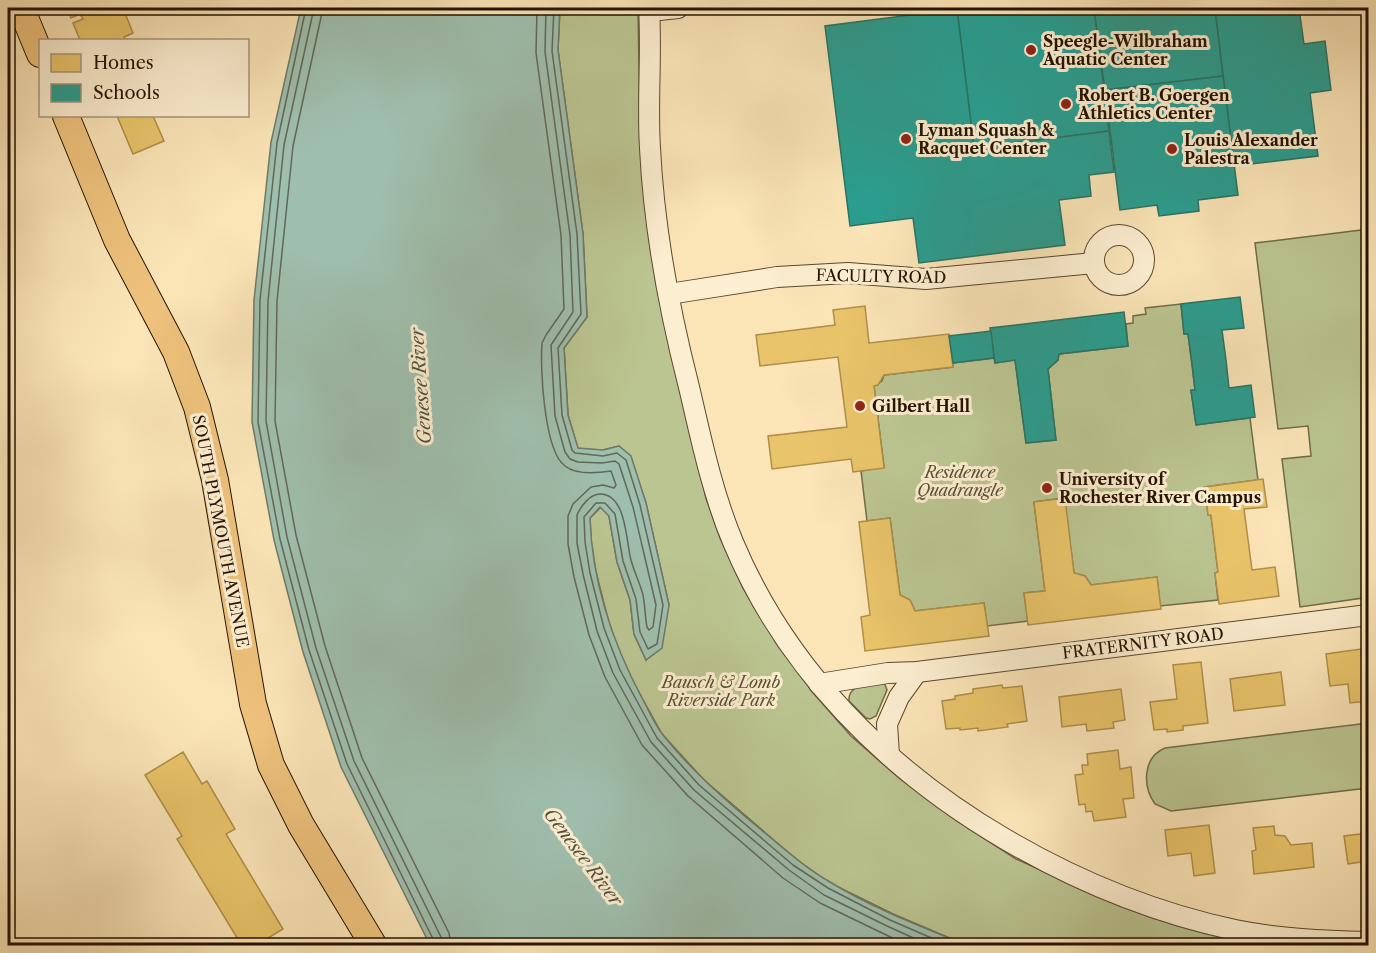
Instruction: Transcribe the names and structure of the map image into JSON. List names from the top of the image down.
{
  "streets": {
    "main road": ["SOUTH PLYMOUTH AVENUE"],
    "street": ["FACULTY ROAD", "FRATERNITY ROAD"]
  },
  "water": ["Genesee River"],
  "parks": ["Residence Quadrangle", "Bausch & Lomb Riverside Park"],
  "places": [
    "Speegle-Wilbraham Aquatic Center",
    "Robert B. Goergen Athletics Center",
    "Lyman Squash & Racquet Center",
    "Louis Alexander Palestra",
    "Gilbert Hall",
    "University of Rochester River Campus"
  ],
  "legend": ["Homes", "Schools"]
}
